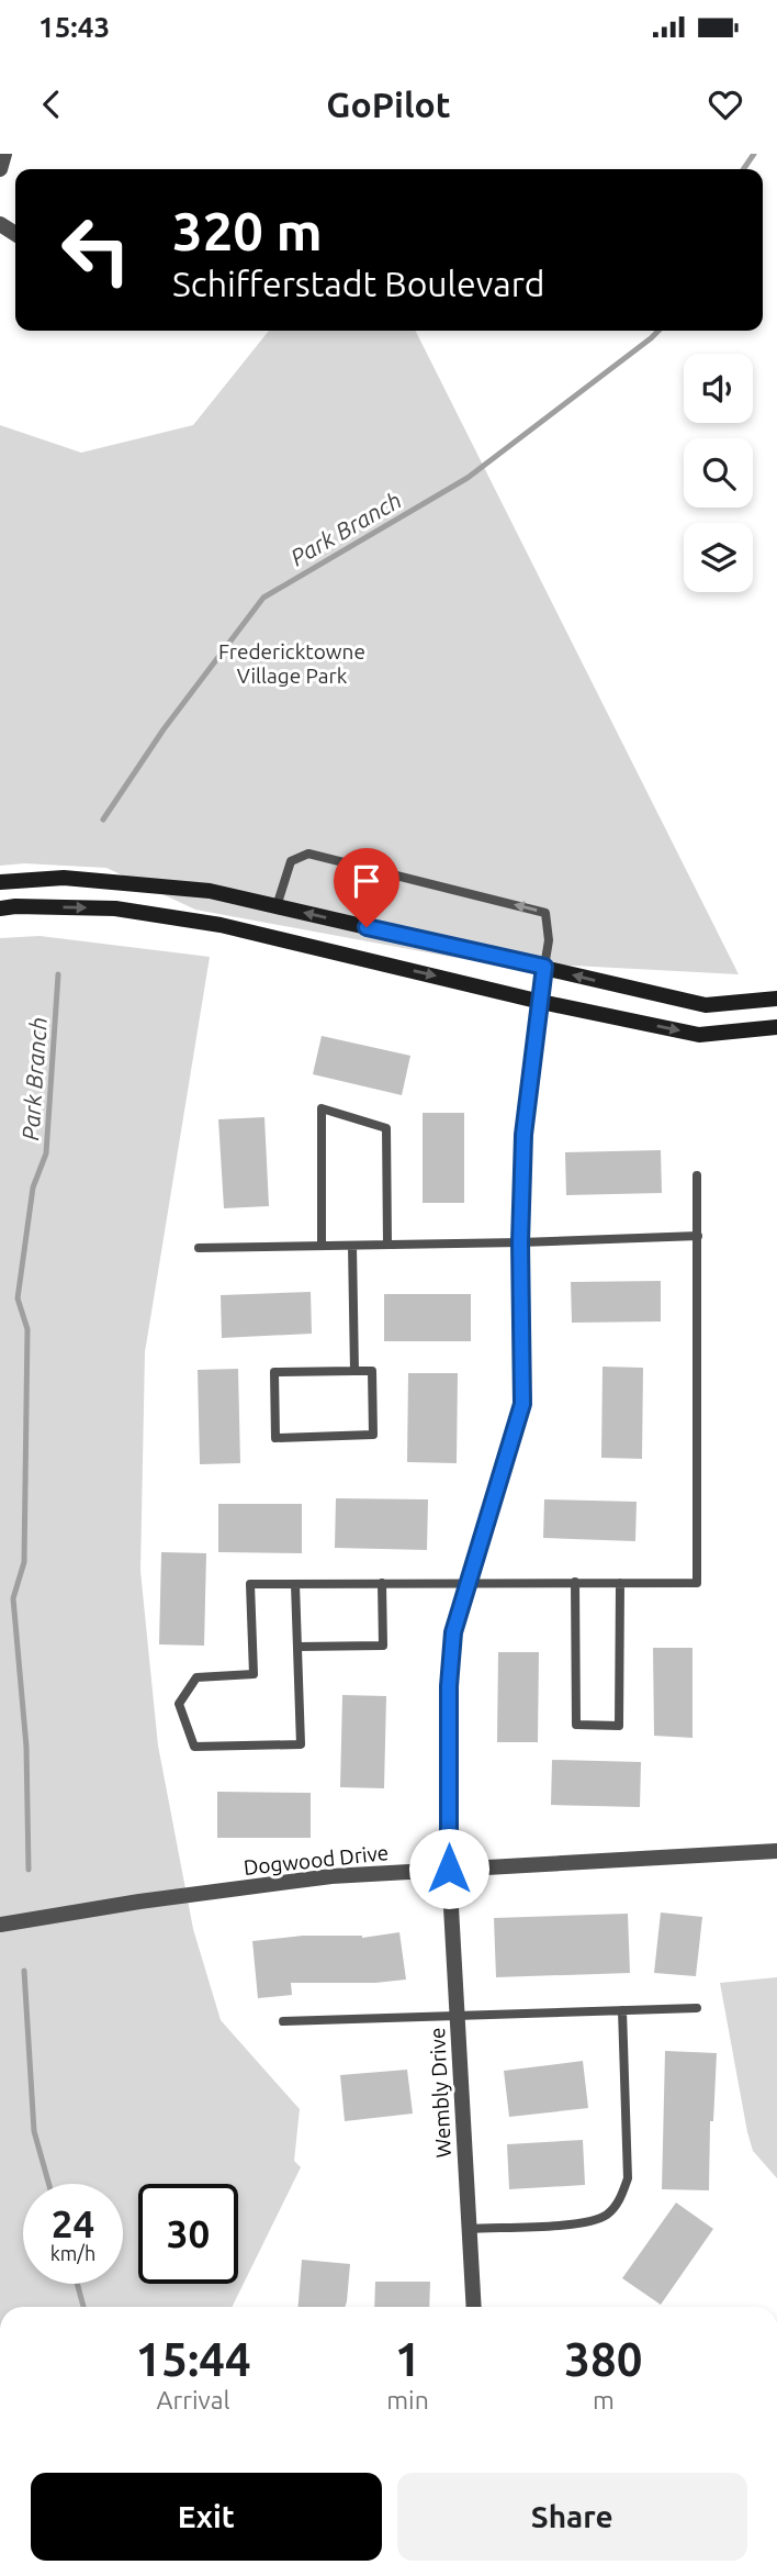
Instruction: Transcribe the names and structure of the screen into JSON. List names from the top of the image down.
{
  "streets": {
    "street": ["Dogwood Drive", "Wembly Drive"]
  },
  "crossings": [
    ["Dogwood Drive", "Wembly Drive"]
  ],
  "water": ["Park Branch"],
  "parks": ["Fredericktowne Village Park"],
  "page": {
    "status": "15:43",
    "header": "GoPilot",
    "turn": ["320 m", "Schifferstadt Boulevard"],
    "speed": "24 km/h",
    "limit": "30",
    "eta": [
      "15:44",
      "Arrival",
      "1",
      "min",
      "380",
      "m"
    ],
    "buttons": ["Exit", "Share"]
  }
}
